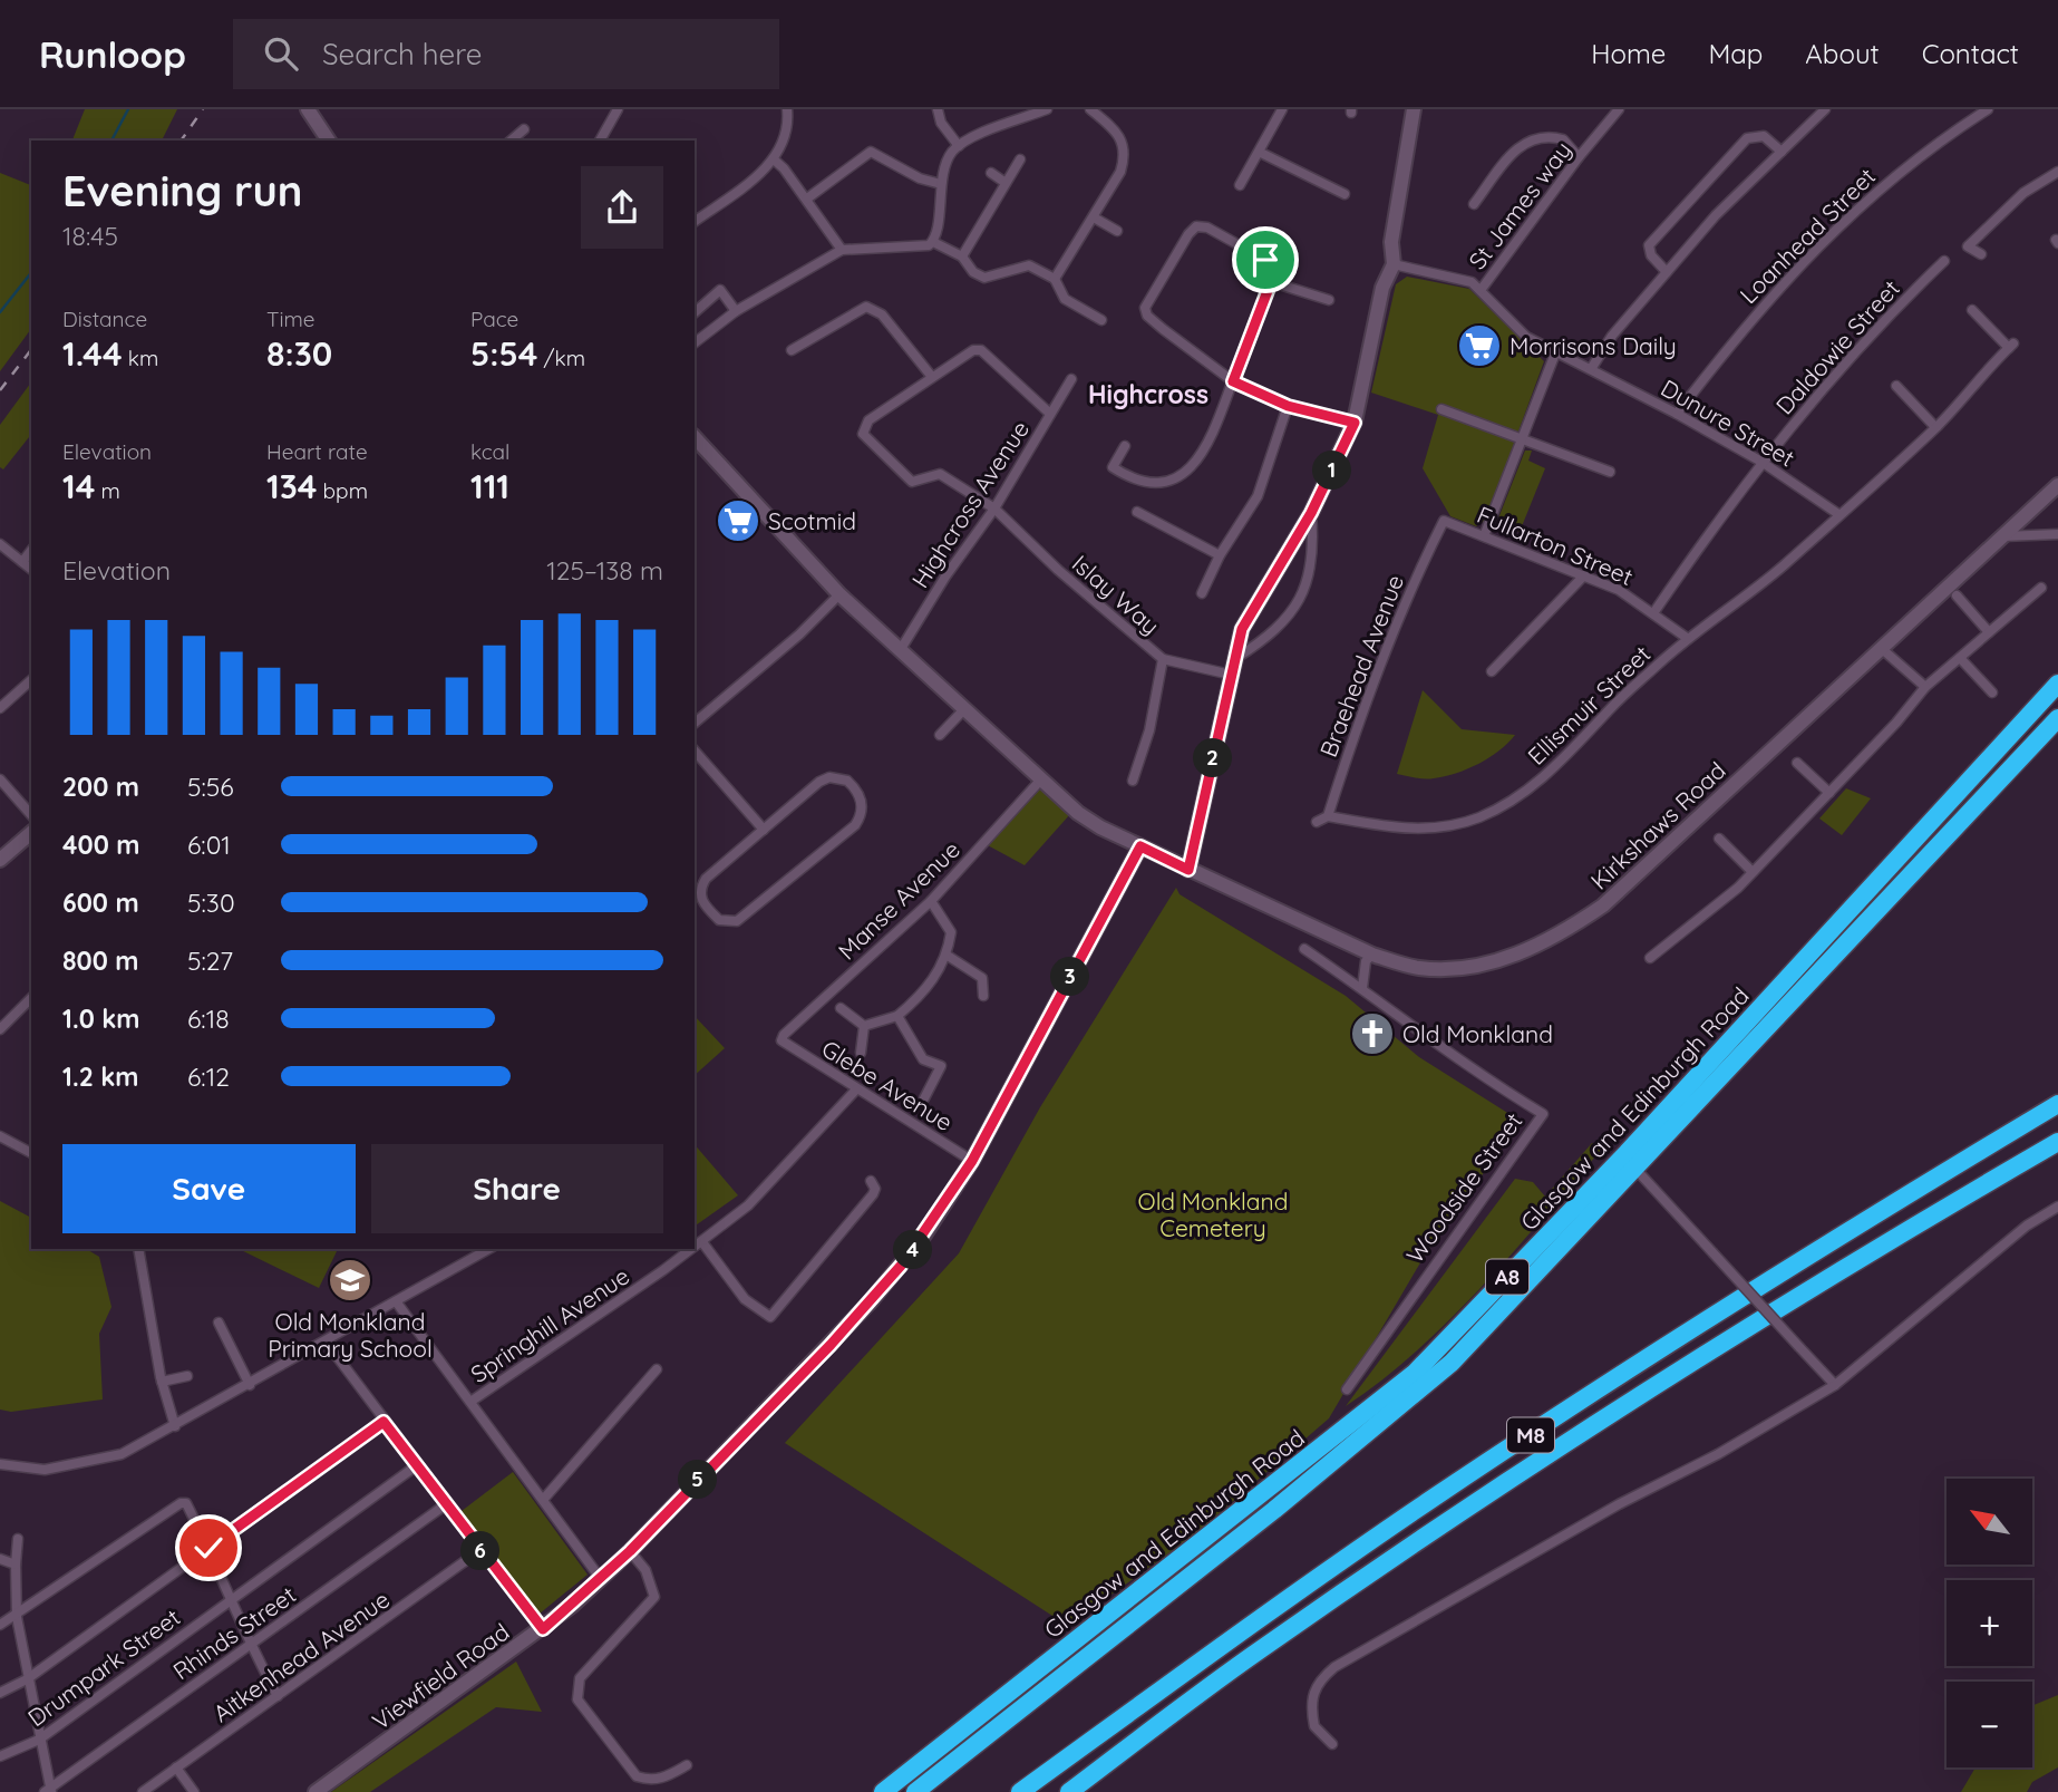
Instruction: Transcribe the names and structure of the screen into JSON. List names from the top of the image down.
{
  "streets": {
    "highway": ["Glasgow and Edinburgh Road", "A8", "M8"],
    "street": [
      "St James way",
      "Loanhead Street",
      "Daldowie Street",
      "Dunure Street",
      "Highcross Avenue",
      "Fullarton Street",
      "Islay Way",
      "Braehead Avenue",
      "Ellismuir Street",
      "Kirkshaws Road",
      "Manse Avenue",
      "Glebe Avenue",
      "Woodside Street",
      "Springhill Avenue",
      "Rhinds Street",
      "Aitkenhead Avenue",
      "Drumpark Street",
      "Viewfield Road"
    ]
  },
  "crossings": [
    ["St James way", "Dunure Street"],
    ["Loanhead Street", "Dunure Street"],
    ["Daldowie Street", "Dunure Street"],
    ["Daldowie Street", "Fullarton Street"],
    ["Dunure Street", "Ellismuir Street"],
    ["Highcross Avenue", "Islay Way"],
    ["Fullarton Street", "Braehead Avenue"],
    ["Fullarton Street", "Ellismuir Street"],
    ["Braehead Avenue", "Ellismuir Street"],
    ["Manse Avenue", "Glebe Avenue"],
    ["Glebe Avenue", "Springhill Avenue"],
    ["Glebe Avenue", "Viewfield Road"]
  ],
  "districts": ["Highcross"],
  "parks": ["Old Monkland Cemetery"],
  "places": {
    "supermarket": ["Morrisons Daily", "Scotmid"],
    "church": ["Old Monkland"],
    "school or university": ["Old Monkland Primary School"]
  },
  "north": "top left",
  "page": {
    "header": "Runloop",
    "search": "Search here",
    "nav": [
      "Home",
      "Map",
      "About",
      "Contact"
    ],
    "heading": ["Evening run", "18:45"],
    "stats": [
      ["Distance", "1.44 km"],
      ["Time", "8:30"],
      ["Pace", "5:54 /km"],
      ["Elevation", "14 m"],
      ["Heart rate", "134 bpm"],
      ["kcal", "111"]
    ],
    "pins": [
      "1",
      "2",
      "3",
      "4",
      "5",
      "6"
    ],
    "chart": ["Elevation", "125–138 m"],
    "list": [
      {
        "name": "200 m",
        "note": "5:56"
      },
      {
        "name": "400 m",
        "note": "6:01"
      },
      {
        "name": "600 m",
        "note": "5:30"
      },
      {
        "name": "800 m",
        "note": "5:27"
      },
      {
        "name": "1.0 km",
        "note": "6:18"
      },
      {
        "name": "1.2 km",
        "note": "6:12"
      }
    ],
    "buttons": ["Save", "Share"],
    "map_buttons": ["+", "−"]
  }
}
